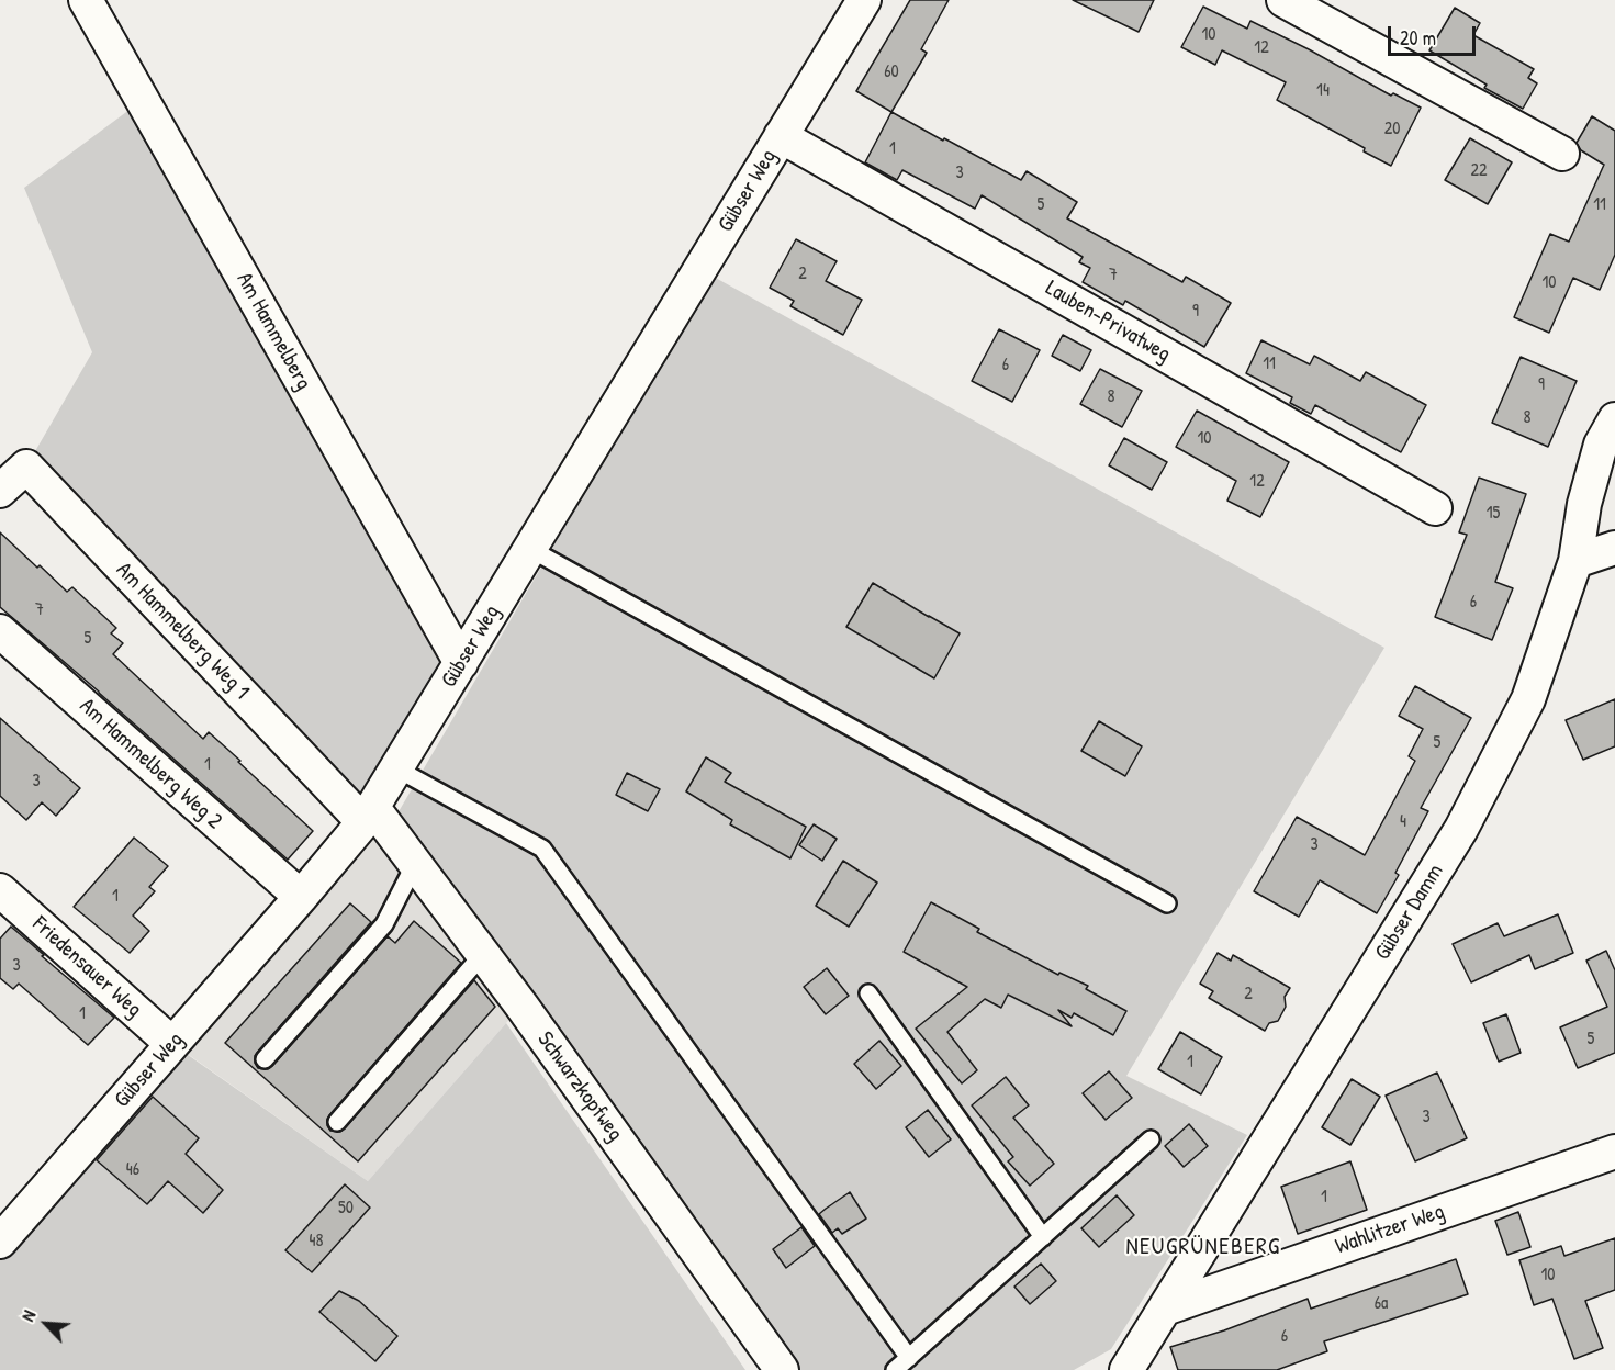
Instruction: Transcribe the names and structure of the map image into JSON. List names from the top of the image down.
{
  "streets": {
    "street": [
      "Gübser Weg",
      "Lauben-Privatweg",
      "Am Hammelberg",
      "Am Hammelberg Weg 1",
      "Am Hammelberg Weg 2",
      "Gübser Damm",
      "Friedensauer Weg",
      "Schwarzkopfweg",
      "Wahlitzer Weg"
    ]
  },
  "crossings": [
    ["Gübser Weg", "Lauben-Privatweg"],
    ["Gübser Weg", "Am Hammelberg"],
    ["Gübser Weg", "Am Hammelberg Weg 1"],
    ["Gübser Weg", "Am Hammelberg Weg 2"],
    ["Gübser Weg", "Friedensauer Weg"],
    ["Gübser Weg", "Schwarzkopfweg"],
    ["Am Hammelberg Weg 1", "Schwarzkopfweg"],
    ["Gübser Damm", "Wahlitzer Weg"]
  ],
  "districts": ["NEUGRÜNEBERG"],
  "house_numbers": [
    "10",
    "12",
    "60",
    "14",
    "20",
    "1",
    "22",
    "3",
    "5",
    "11",
    "2",
    "7",
    "10",
    "9",
    "11",
    "6",
    "9",
    "8",
    "8",
    "10",
    "12",
    "15",
    "6",
    "7",
    "5",
    "5",
    "1",
    "3",
    "4",
    "3",
    "1",
    "3",
    "2",
    "1",
    "5",
    "1",
    "3",
    "46",
    "1",
    "50",
    "48",
    "10",
    "6a",
    "6"
  ],
  "scale_bar": "20 m",
  "north": "top left"
}
